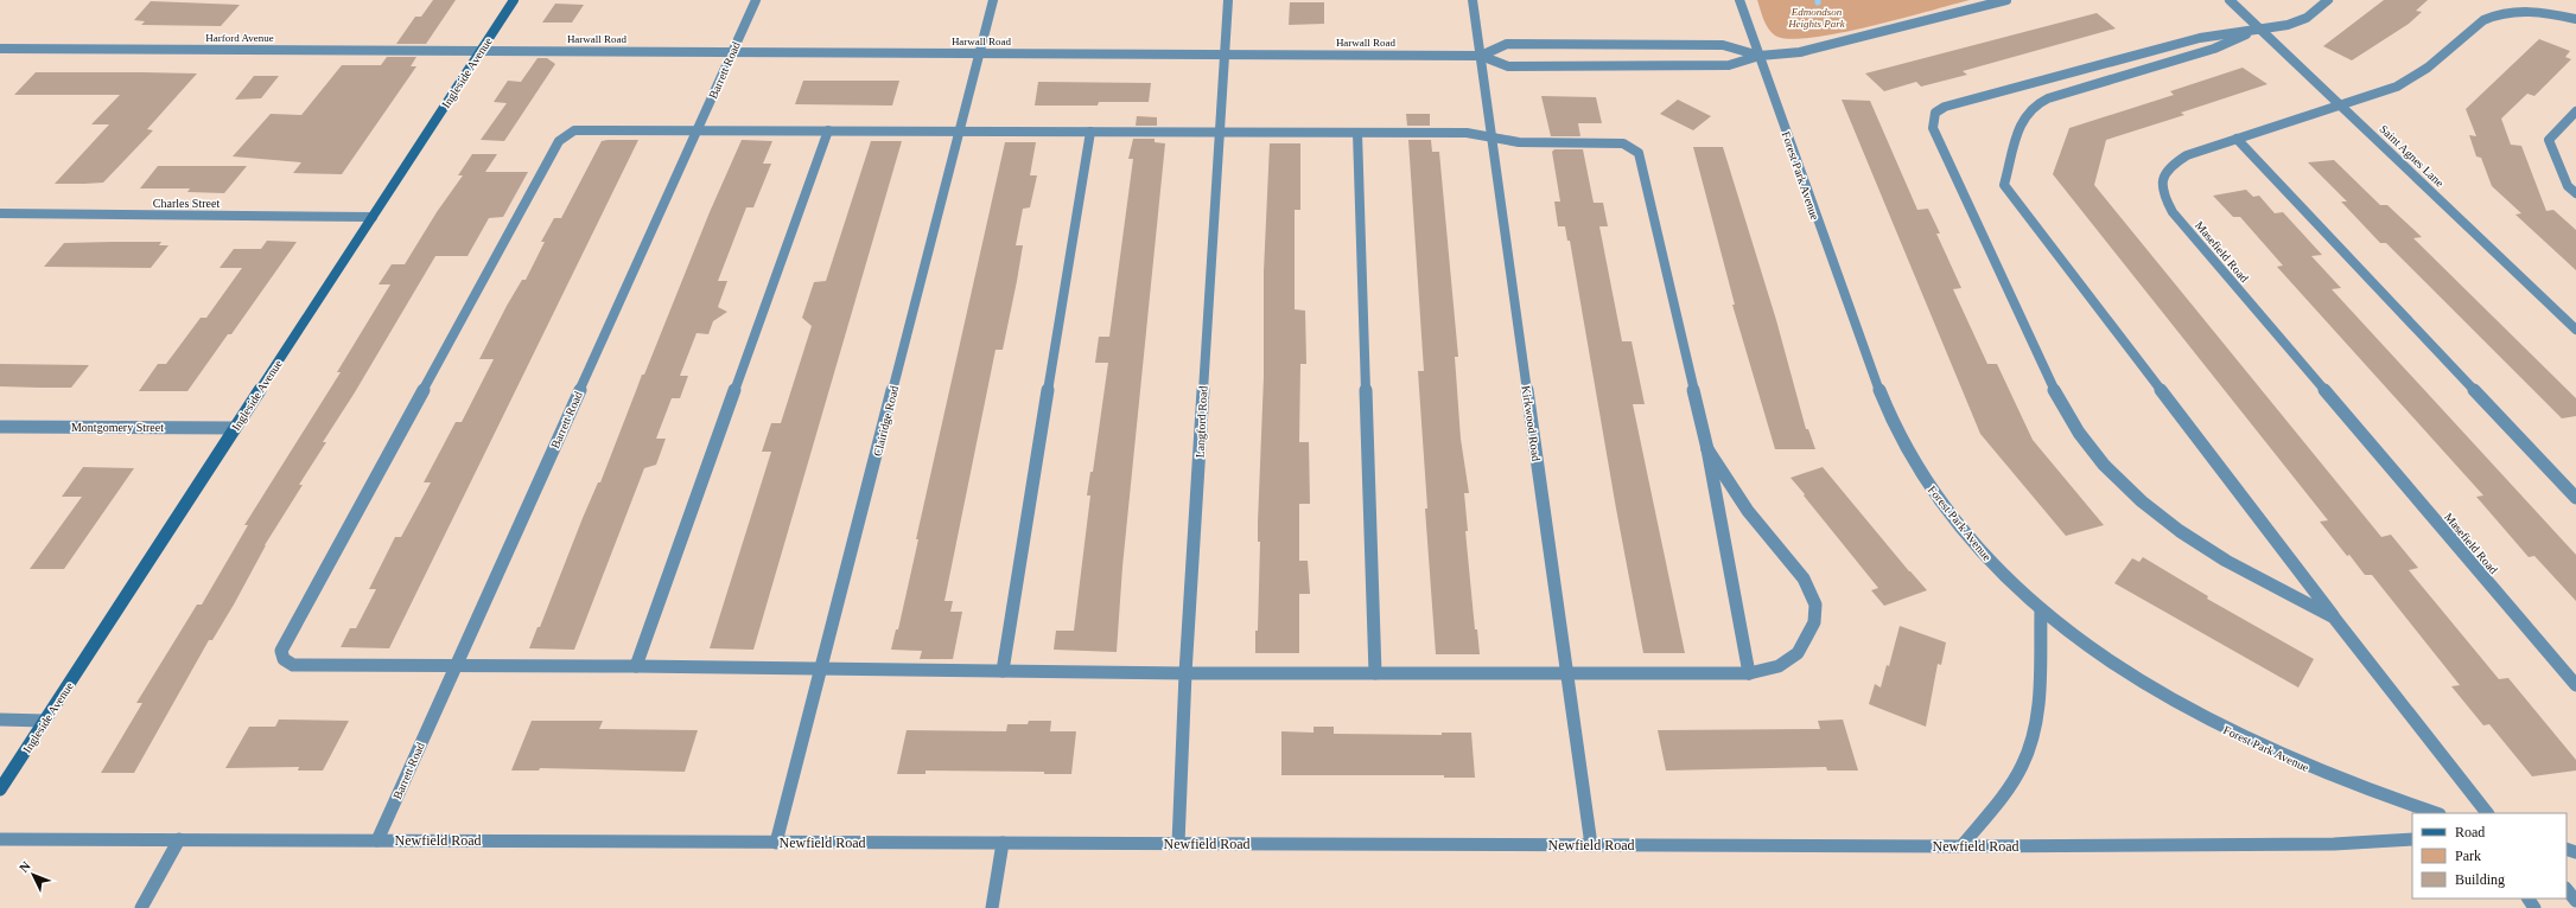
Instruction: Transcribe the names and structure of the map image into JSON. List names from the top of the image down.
{
  "streets": {
    "main road": ["Ingleside Avenue"],
    "street": [
      "Harford Avenue",
      "Harwall Road",
      "Barrett Road",
      "Saint Agnes Lane",
      "Forest Park Avenue",
      "Charles Street",
      "Masefield Road",
      "Clairidge Road",
      "Langford Road",
      "Kirkwood Road",
      "Montgomery Street",
      "Newfield Road"
    ]
  },
  "crossings": [
    ["Harford Avenue", "Harwall Road"],
    ["Harford Avenue", "Ingleside Avenue"],
    ["Harwall Road", "Barrett Road"],
    ["Harwall Road", "Ingleside Avenue"],
    ["Harwall Road", "Forest Park Avenue"],
    ["Harwall Road", "Clairidge Road"],
    ["Harwall Road", "Langford Road"],
    ["Harwall Road", "Kirkwood Road"],
    ["Barrett Road", "Newfield Road"],
    ["Ingleside Avenue", "Charles Street"],
    ["Ingleside Avenue", "Montgomery Street"],
    ["Saint Agnes Lane", "Masefield Road"],
    ["Clairidge Road", "Newfield Road"],
    ["Langford Road", "Newfield Road"],
    ["Kirkwood Road", "Newfield Road"]
  ],
  "parks": ["Edmondson Heights Park"],
  "legend": ["Road", "Park", "Building"],
  "north": "top left"
}
